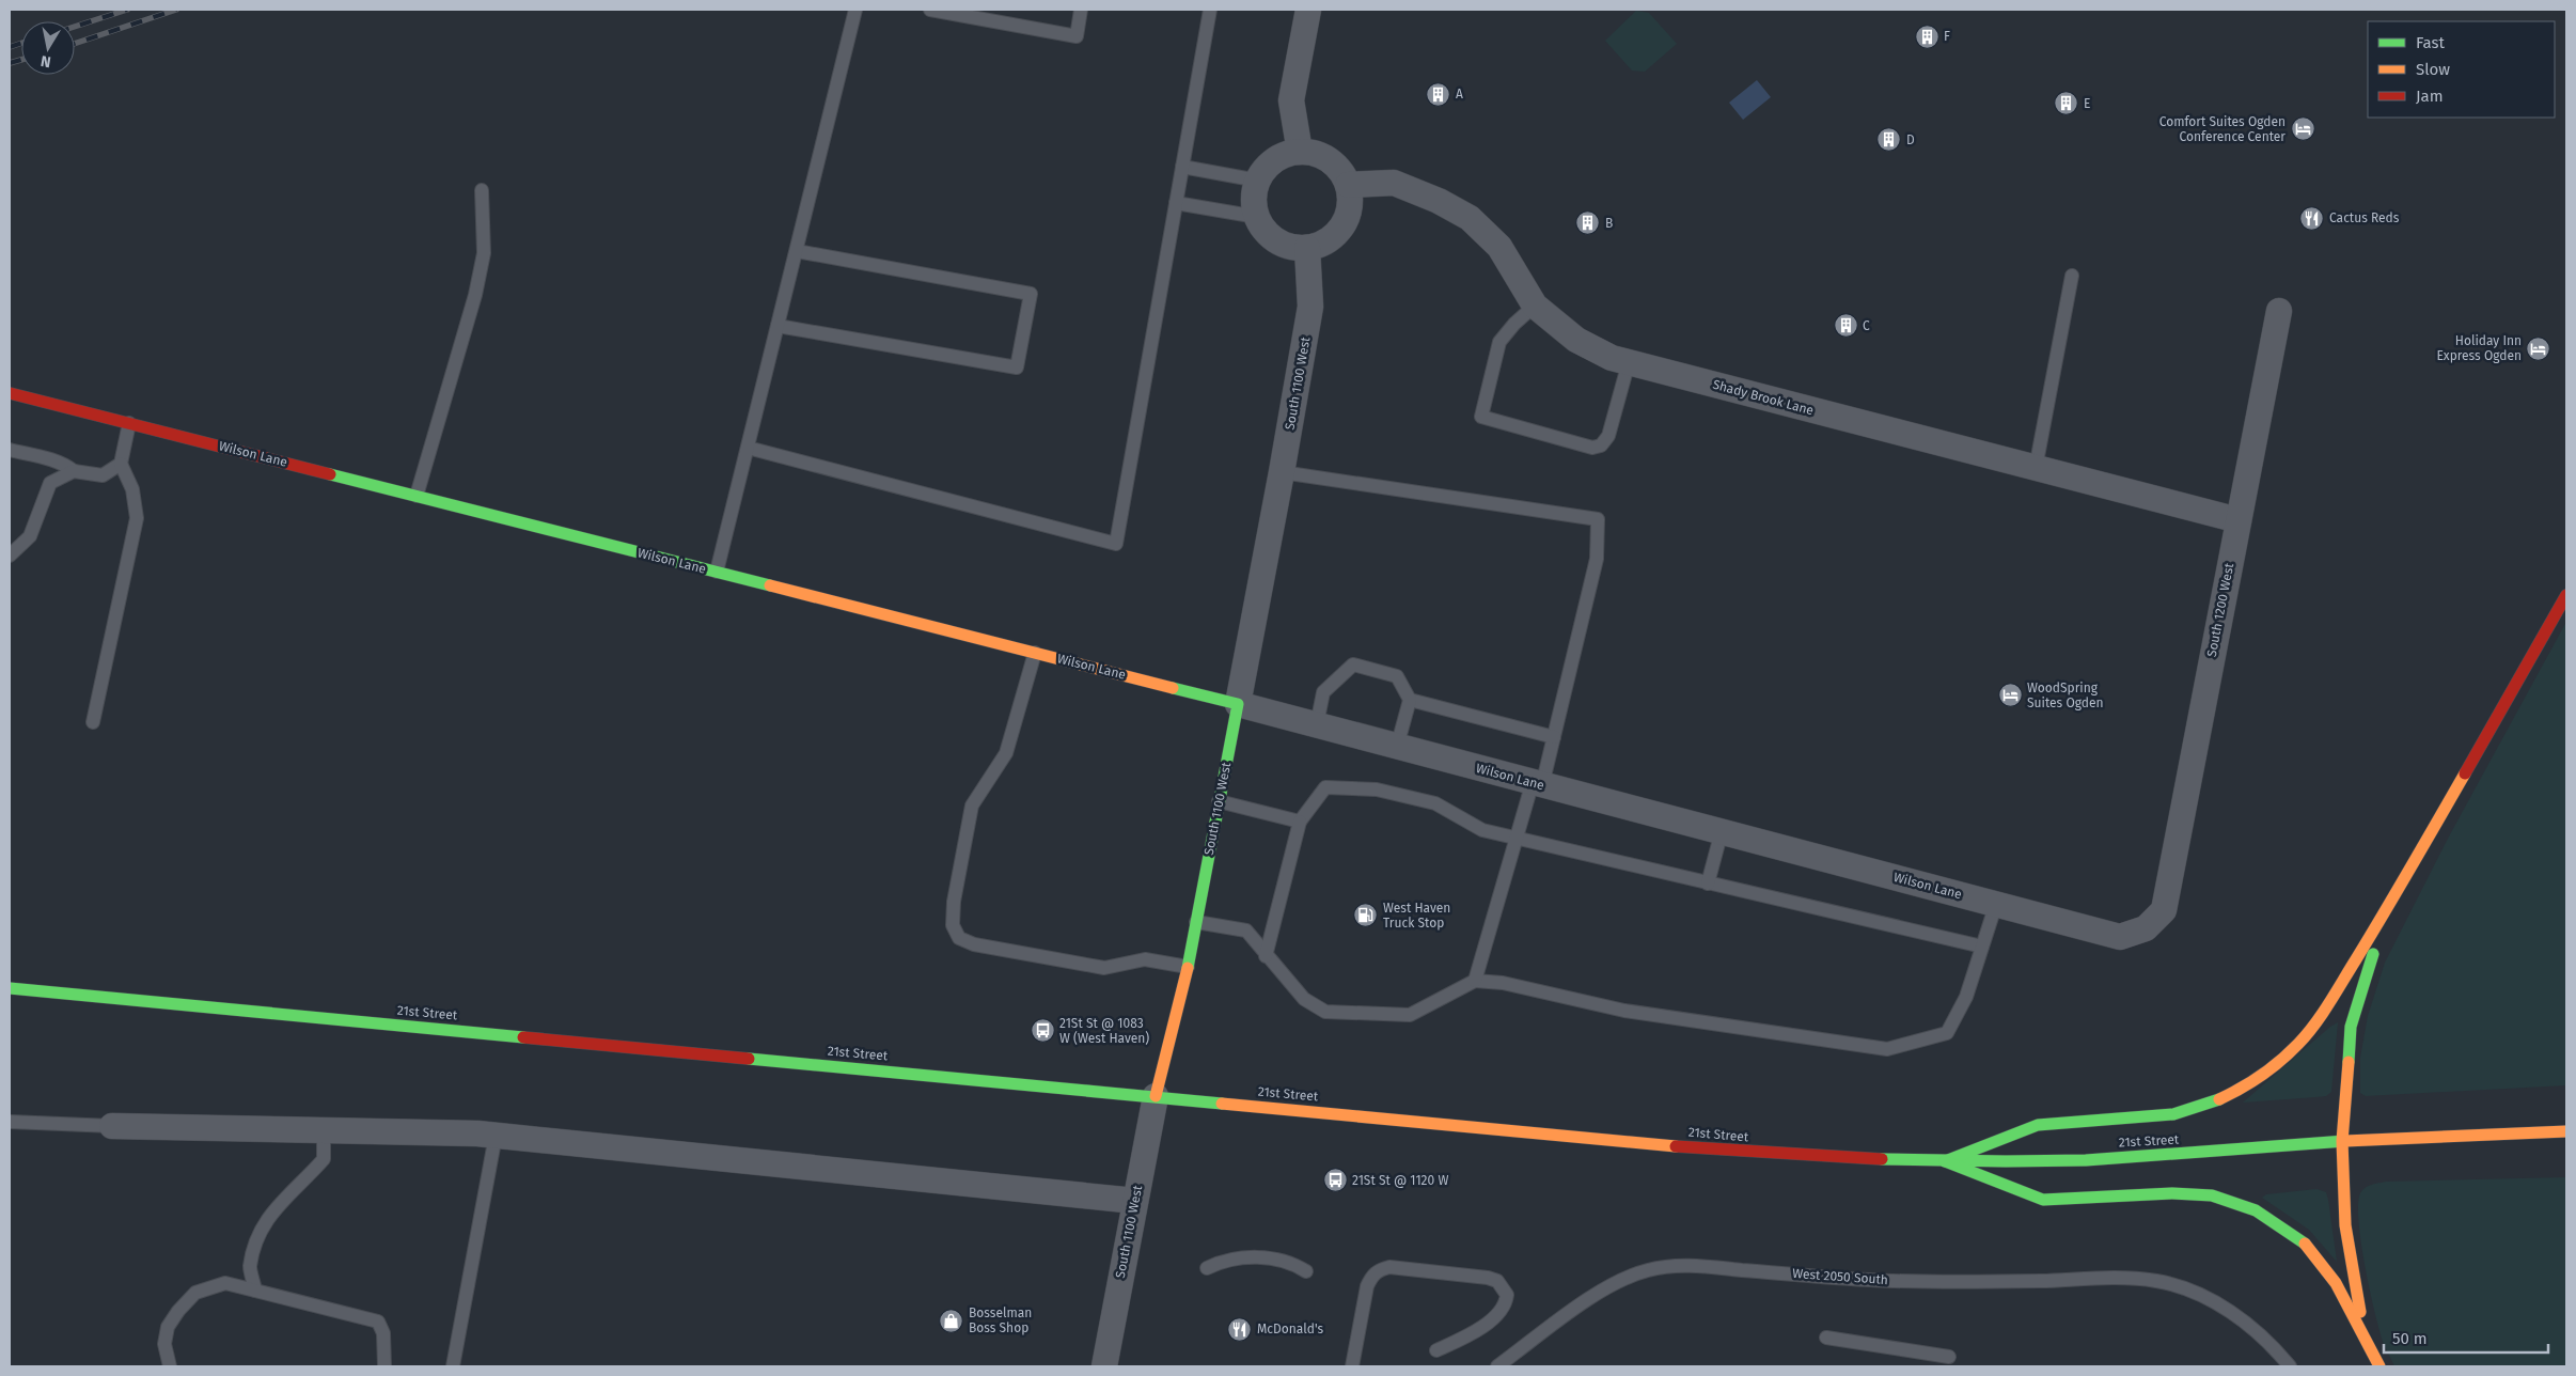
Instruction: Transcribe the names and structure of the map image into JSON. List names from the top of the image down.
{
  "streets": {
    "main road": ["South 1100 West", "Wilson Lane", "21st Street"],
    "street": ["Shady Brook Lane", "South 1200 West"],
    "lane": ["West 2050 South"]
  },
  "crossings": [
    ["South 1100 West", "Shady Brook Lane"],
    ["South 1100 West", "Wilson Lane"],
    ["South 1100 West", "21st Street"],
    ["Shady Brook Lane", "South 1200 West"],
    ["Wilson Lane", "South 1200 West"]
  ],
  "places": {
    "building": [
      "F",
      "A",
      "E",
      "D",
      "B",
      "C"
    ],
    "hotel": ["Comfort Suites Ogden Conference Center", "Holiday Inn Express Ogden", "WoodSpring Suites Ogden"],
    "restaurant": ["Cactus Reds", "McDonald's"],
    "fuel station": ["West Haven Truck Stop"],
    "bus stop": ["21St St @ 1083 W (West Haven)", "21St St @ 1120 W"],
    "shop": ["Bosselman Boss Shop"]
  },
  "legend": ["Fast", "Slow", "Jam"],
  "scale_bar": "50 m",
  "north": "bottom"
}
